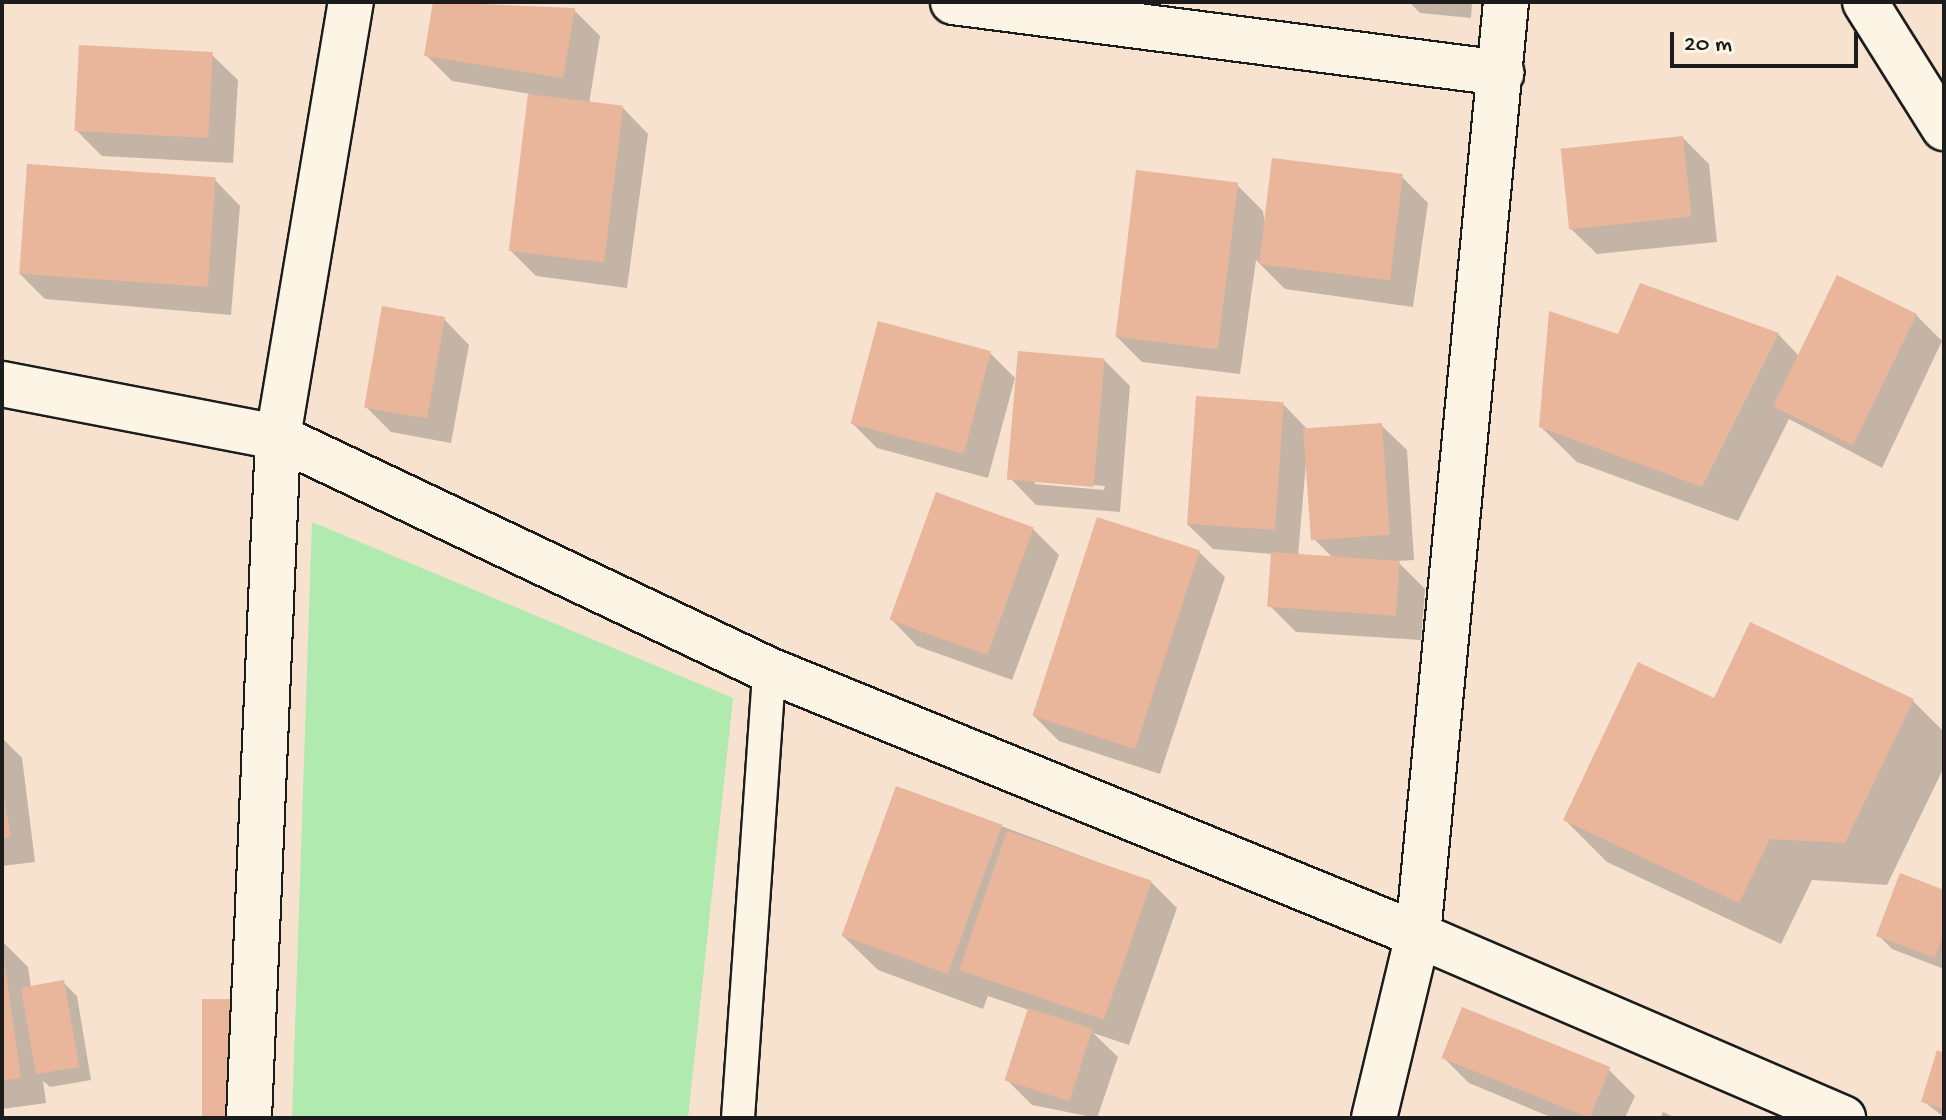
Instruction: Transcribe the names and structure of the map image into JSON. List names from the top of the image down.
{
  "scale_bar": "20 m"
}
